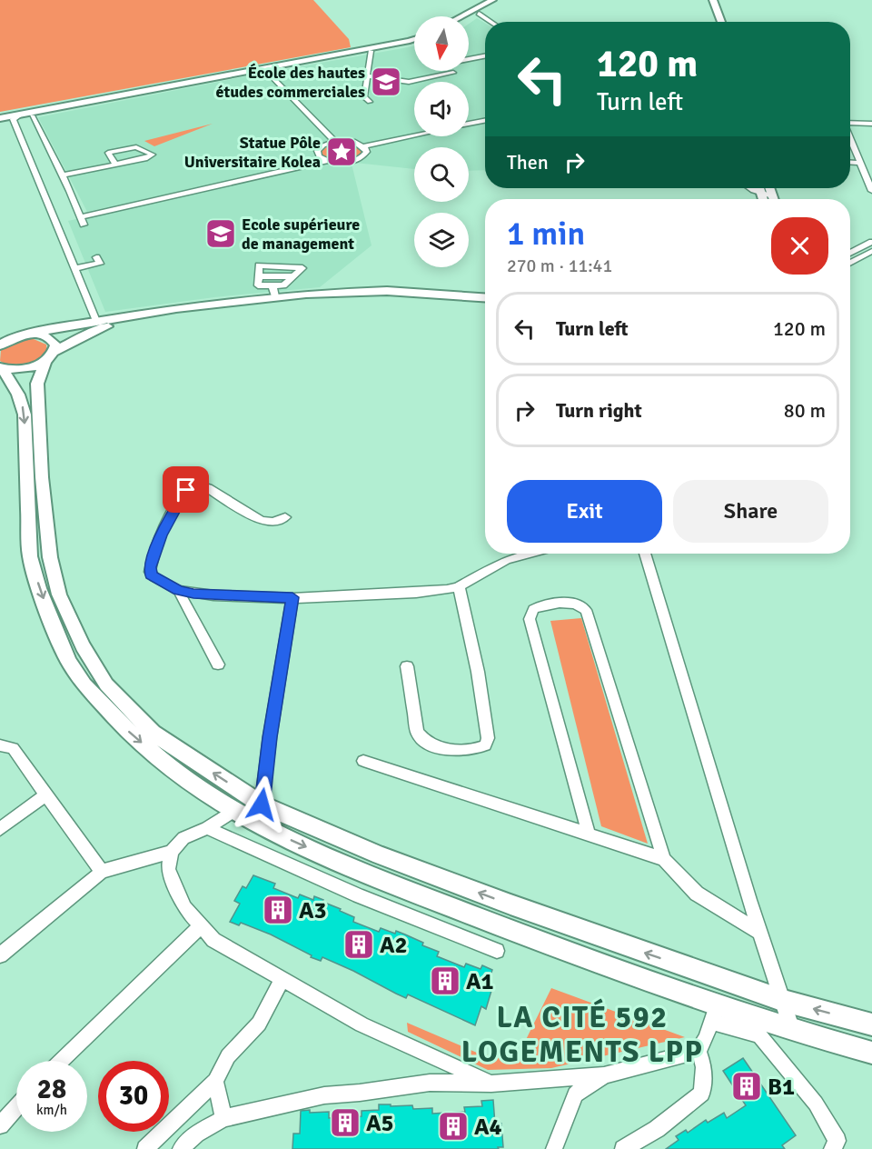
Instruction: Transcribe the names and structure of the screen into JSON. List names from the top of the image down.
{
  "districts": ["LA CITÉ 592 LOGEMENTS LPP"],
  "places": {
    "school or university": ["École des hautes études commerciales", "Ecole supérieure de management"],
    "place": ["Statue Pôle Universitaire Kolea"],
    "building": [
      "A3",
      "A2",
      "A1",
      "B1",
      "A5",
      "A4"
    ]
  },
  "north": "bottom",
  "page": {
    "turn": ["120 m", "Turn left"],
    "then": "Then",
    "heading": ["1 min", "270 m · 11:41"],
    "list": [
      {
        "name": "Turn left",
        "value": "120 m"
      },
      {
        "name": "Turn right",
        "value": "80 m"
      }
    ],
    "buttons": ["Exit", "Share"],
    "speed": "28 km/h",
    "limit": "30"
  }
}
